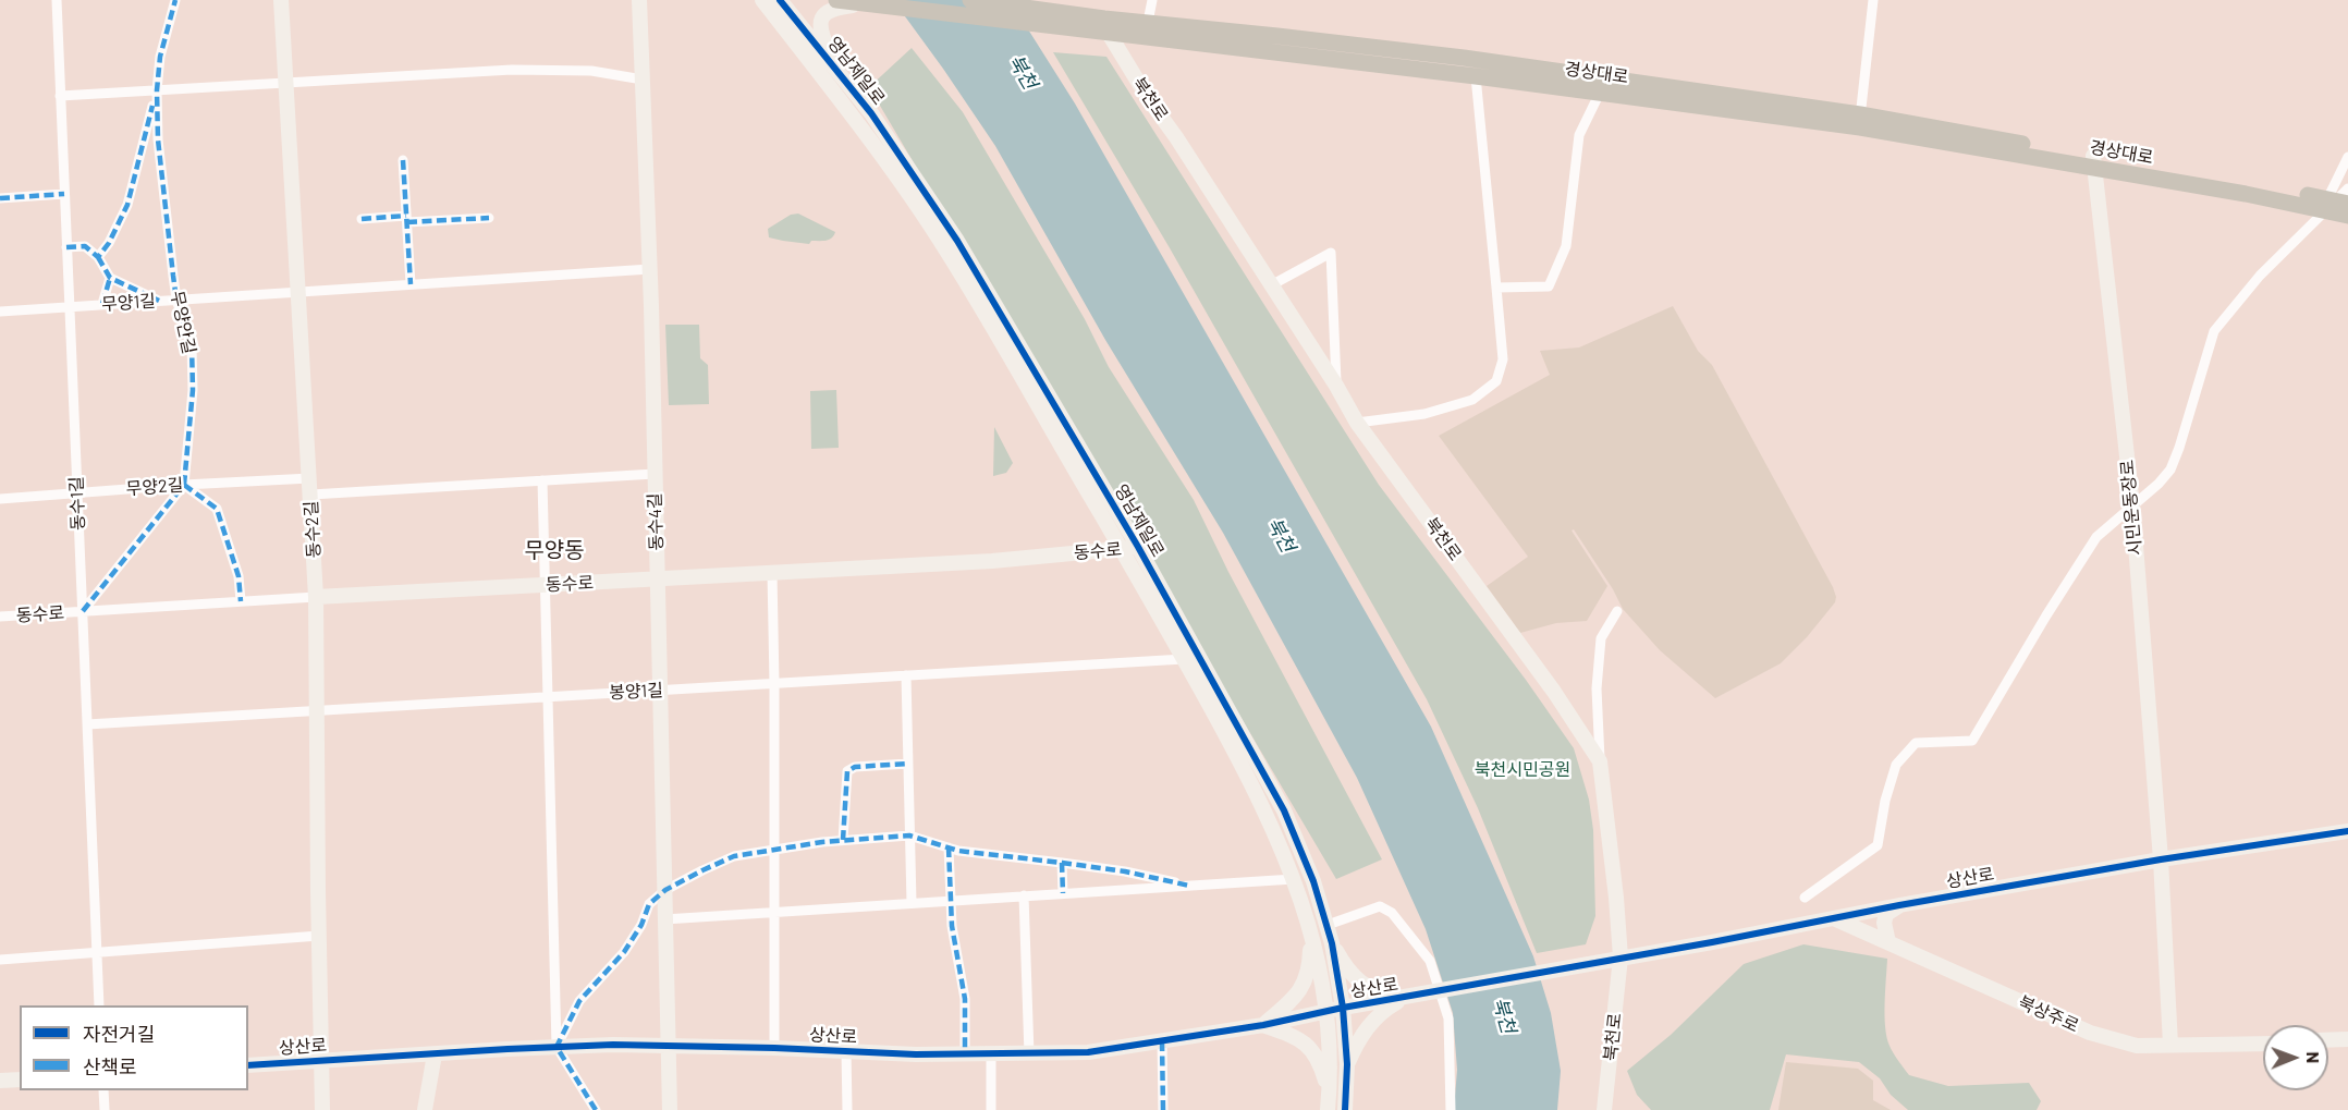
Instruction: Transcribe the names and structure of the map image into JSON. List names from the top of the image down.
{
  "streets": {
    "main road": ["경상대로"],
    "street": [
      "영남제일로",
      "북천로",
      "무양1길",
      "무양안길",
      "무양2길",
      "동수1길",
      "시민운동장로",
      "동수4길",
      "동수2길",
      "동수로",
      "봉양1길",
      "상산로",
      "북상주로"
    ]
  },
  "crossings": [
    ["영남제일로", "동수로"],
    ["영남제일로", "봉양1길"],
    ["영남제일로", "상산로"],
    ["경상대로", "북천로"],
    ["경상대로", "시민운동장로"],
    ["북천로", "상산로"],
    ["무양1길", "무양안길"],
    ["무양1길", "동수1길"],
    ["무양1길", "동수4길"],
    ["무양1길", "동수2길"],
    ["무양안길", "무양2길"],
    ["무양2길", "동수1길"],
    ["무양2길", "동수2길"],
    ["동수1길", "동수로"],
    ["동수1길", "봉양1길"],
    ["시민운동장로", "상산로"],
    ["시민운동장로", "북상주로"],
    ["동수4길", "동수로"],
    ["동수4길", "봉양1길"],
    ["동수4길", "상산로"],
    ["동수2길", "동수로"],
    ["동수2길", "봉양1길"],
    ["동수2길", "상산로"],
    ["상산로", "북상주로"]
  ],
  "districts": ["무양동"],
  "water": ["북천"],
  "parks": ["북천시민공원"],
  "legend": ["자전거길", "산책로"],
  "north": "right"
}
